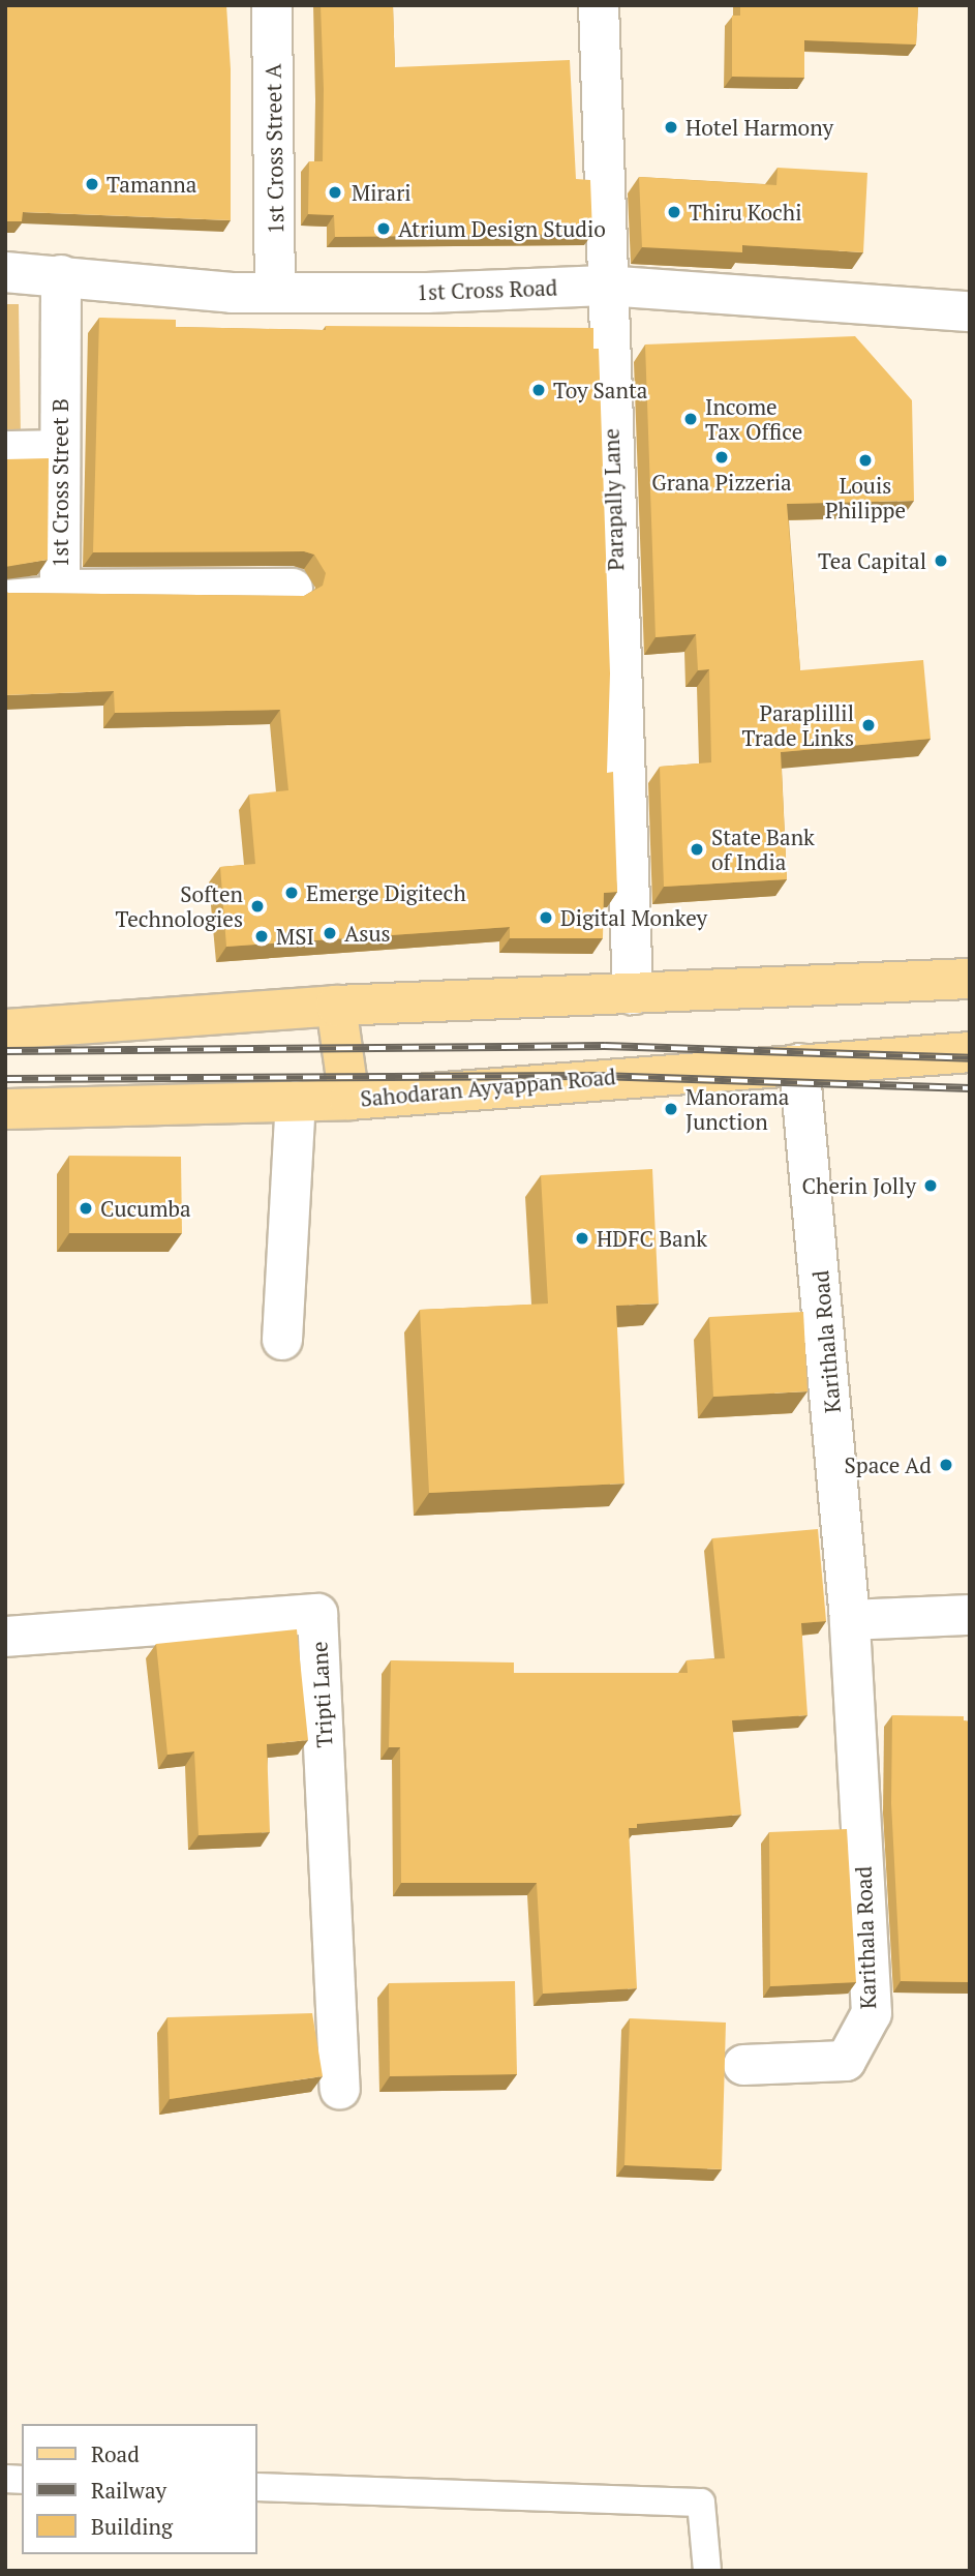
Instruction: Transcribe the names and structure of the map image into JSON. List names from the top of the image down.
{
  "streets": {
    "main road": ["Sahodaran Ayyappan Road"],
    "street": [
      "1st Cross Street A",
      "1st Cross Road",
      "1st Cross Street B",
      "Parapally Lane",
      "Karithala Road",
      "Tripti Lane"
    ]
  },
  "crossings": [
    ["1st Cross Street A", "1st Cross Road"],
    ["1st Cross Road", "1st Cross Street B"],
    ["1st Cross Road", "Parapally Lane"],
    ["Sahodaran Ayyappan Road", "Karithala Road"]
  ],
  "places": [
    "Hotel Harmony",
    "Tamanna",
    "Mirari",
    "Thiru Kochi",
    "Atrium Design Studio",
    "Toy Santa",
    "Income Tax Office",
    "Grana Pizzeria",
    "Louis Philippe",
    "Tea Capital",
    "Paraplillil Trade Links",
    "State Bank of India",
    "Emerge Digitech",
    "Soften Technologies",
    "Digital Monkey",
    "Asus",
    "MSI",
    "Manorama Junction",
    "Cherin Jolly",
    "Cucumba",
    "HDFC Bank",
    "Space Ad"
  ],
  "legend": ["Road", "Railway", "Building"]
}
